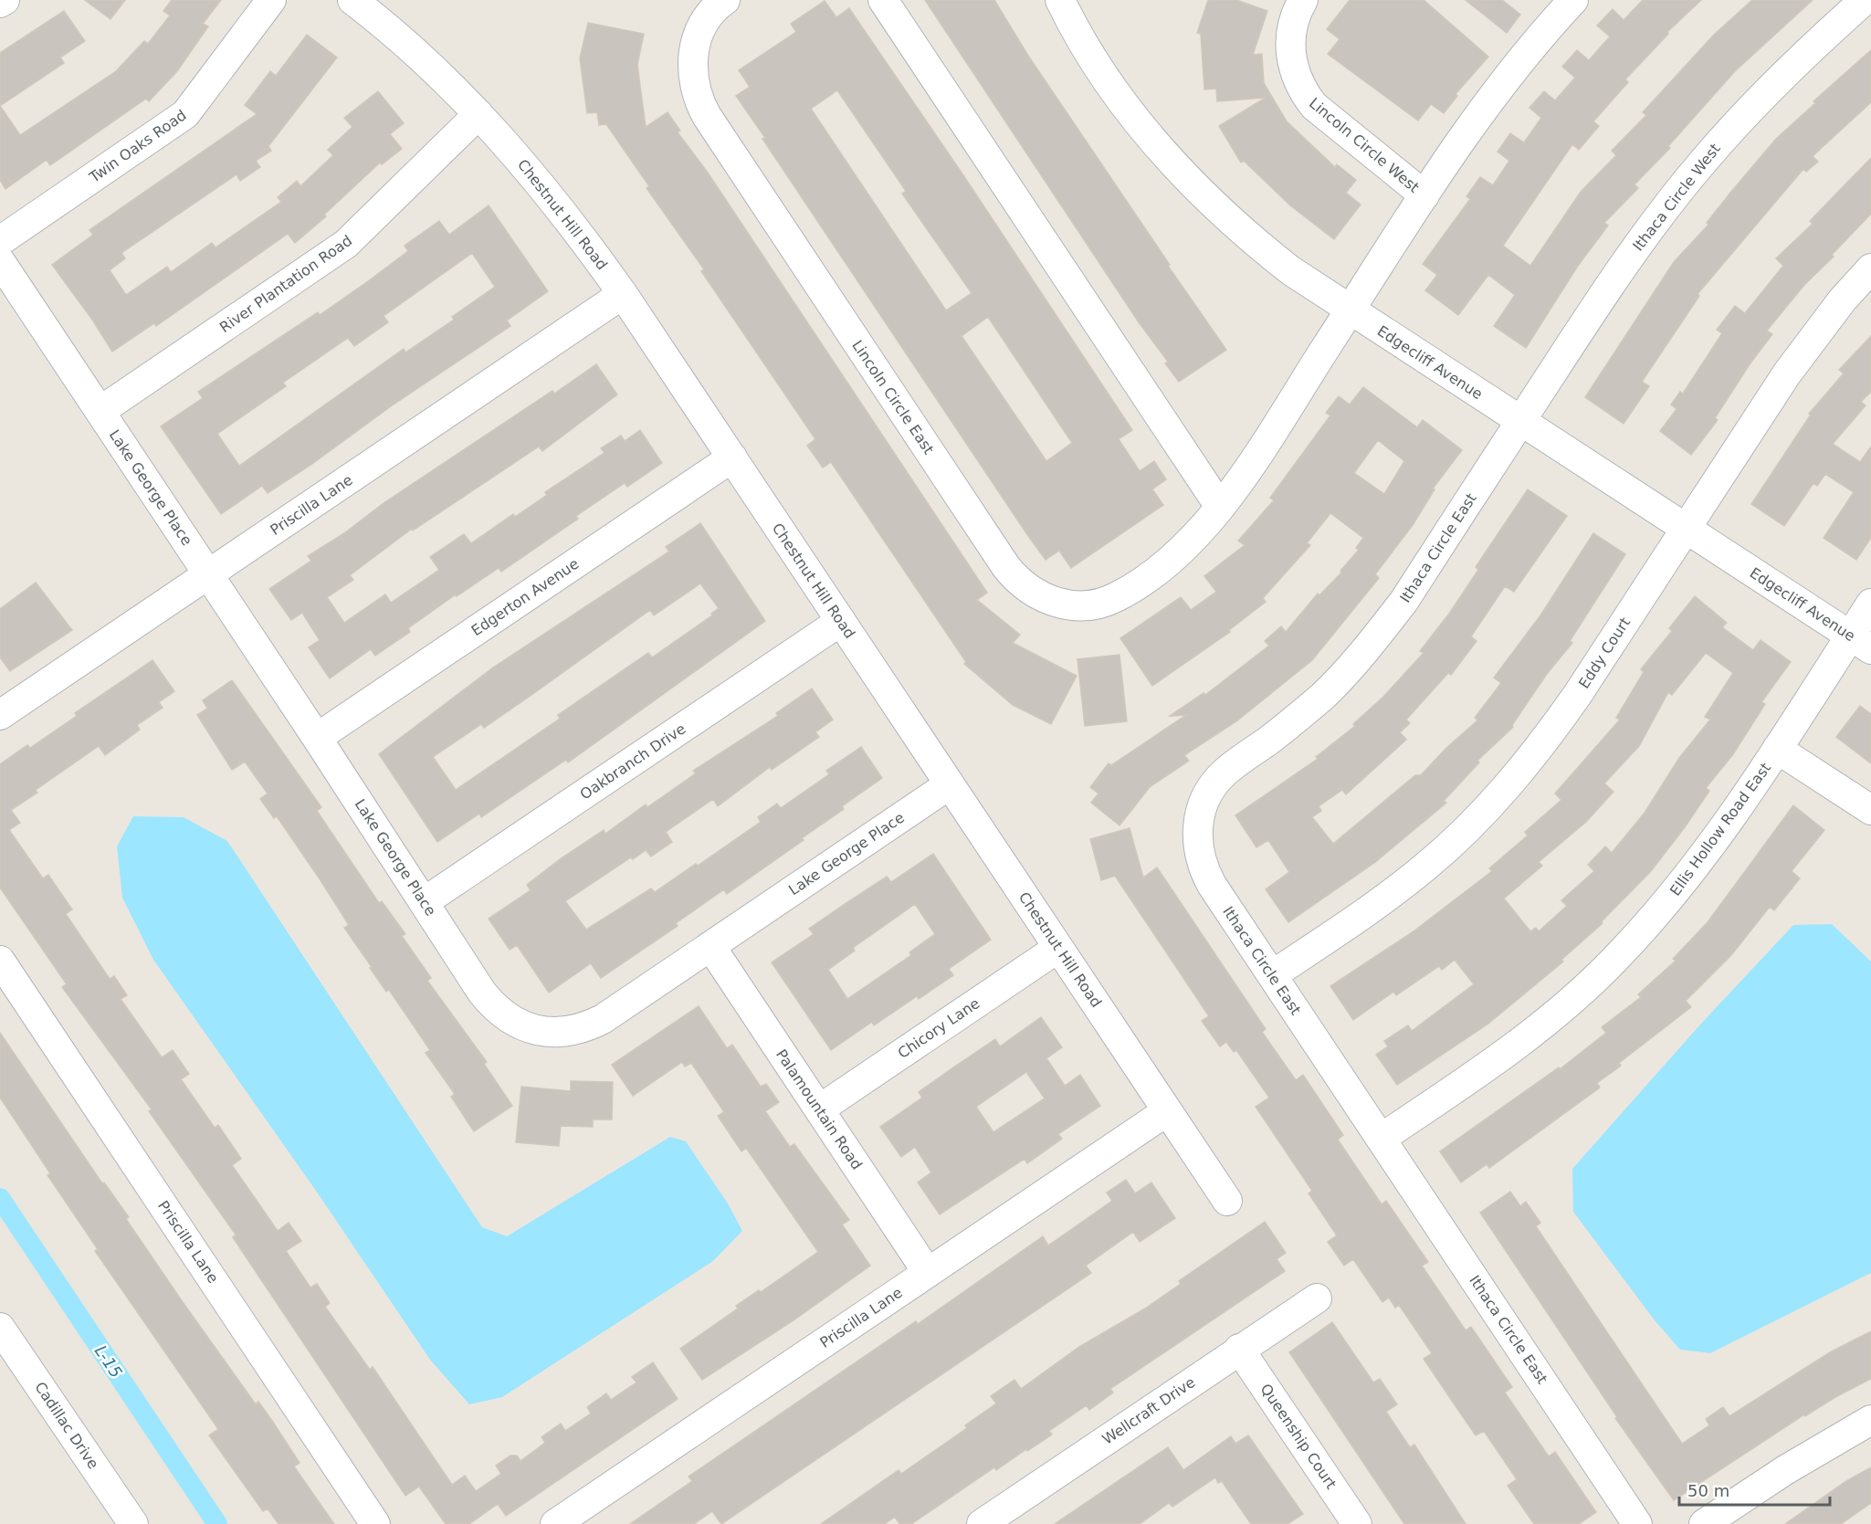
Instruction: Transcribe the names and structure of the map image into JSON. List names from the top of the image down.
{
  "streets": {
    "street": [
      "Lincoln Circle West",
      "Twin Oaks Road",
      "Ithaca Circle West",
      "Chestnut Hill Road",
      "River Plantation Road",
      "Edgecliff Avenue",
      "Lincoln Circle East",
      "Lake George Place",
      "Priscilla Lane",
      "Ithaca Circle East",
      "Edgerton Avenue",
      "Eddy Court",
      "Oakbranch Drive",
      "Ellis Hollow Road East",
      "Chicory Lane",
      "Palamountain Road",
      "Wellcraft Drive",
      "Cadillac Drive",
      "Queenship Court"
    ]
  },
  "crossings": [
    ["Lincoln Circle West", "Edgecliff Avenue"],
    ["Lincoln Circle West", "Lincoln Circle East"],
    ["Ithaca Circle West", "Edgecliff Avenue"],
    ["Ithaca Circle West", "Ithaca Circle East"],
    ["Chestnut Hill Road", "River Plantation Road"],
    ["Chestnut Hill Road", "Lake George Place"],
    ["Chestnut Hill Road", "Priscilla Lane"],
    ["Chestnut Hill Road", "Edgerton Avenue"],
    ["Chestnut Hill Road", "Oakbranch Drive"],
    ["Chestnut Hill Road", "Chicory Lane"],
    ["River Plantation Road", "Lake George Place"],
    ["Edgecliff Avenue", "Lincoln Circle East"],
    ["Edgecliff Avenue", "Ithaca Circle East"],
    ["Edgecliff Avenue", "Eddy Court"],
    ["Edgecliff Avenue", "Ellis Hollow Road East"],
    ["Lake George Place", "Priscilla Lane"],
    ["Lake George Place", "Edgerton Avenue"],
    ["Lake George Place", "Oakbranch Drive"],
    ["Lake George Place", "Palamountain Road"],
    ["Priscilla Lane", "Palamountain Road"],
    ["Ithaca Circle East", "Eddy Court"],
    ["Ithaca Circle East", "Ellis Hollow Road East"],
    ["Chicory Lane", "Palamountain Road"],
    ["Wellcraft Drive", "Queenship Court"]
  ],
  "water": ["L-15"],
  "scale_bar": "50 m"
}
